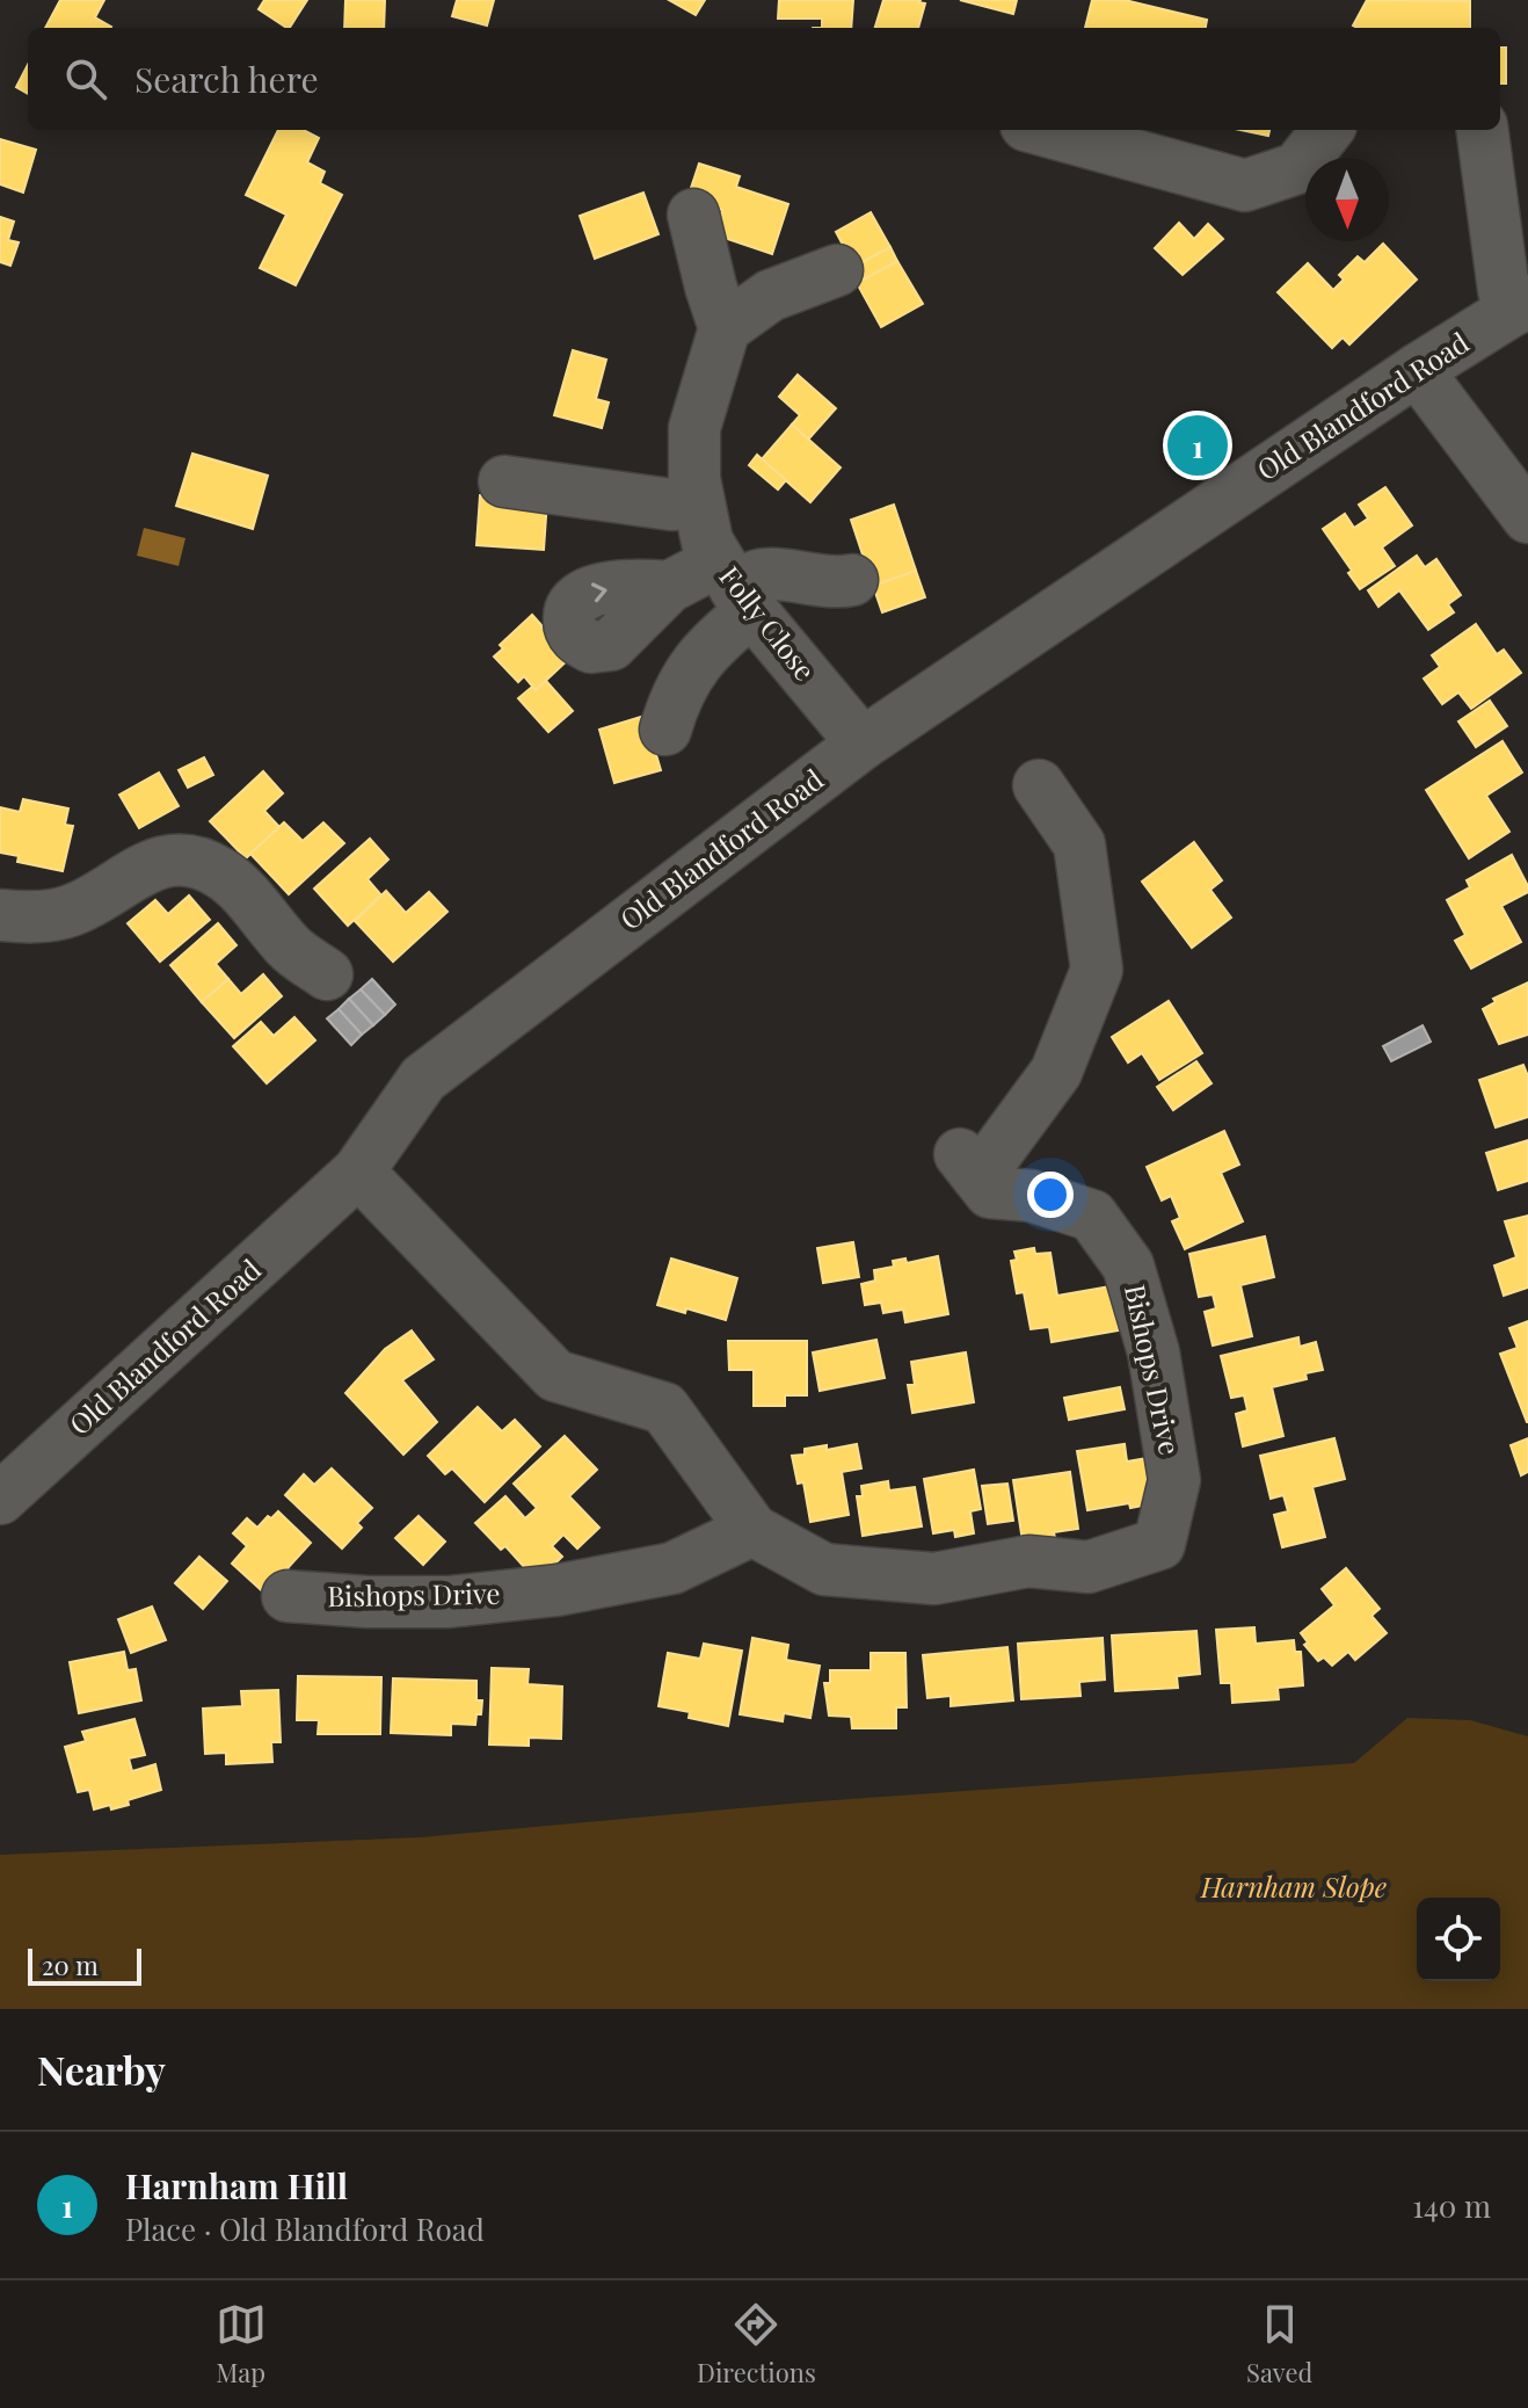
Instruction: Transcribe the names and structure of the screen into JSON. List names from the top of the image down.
{
  "streets": {
    "street": ["Old Blandford Road", "Folly Close", "Bishops Drive"]
  },
  "crossings": [
    ["Old Blandford Road", "Folly Close"],
    ["Old Blandford Road", "Bishops Drive"]
  ],
  "parks": ["Harnham Slope"],
  "scale_bar": "20 m",
  "north": "bottom",
  "page": {
    "search": "Search here",
    "pins": "1",
    "scale": "20 m",
    "heading": "Nearby",
    "list": [
      {
        "mark": "1",
        "name": "Harnham Hill",
        "note": "Place · Old Blandford Road",
        "value": "140 m"
      }
    ],
    "nav": ["Map", "Directions", "Saved"]
  }
}
